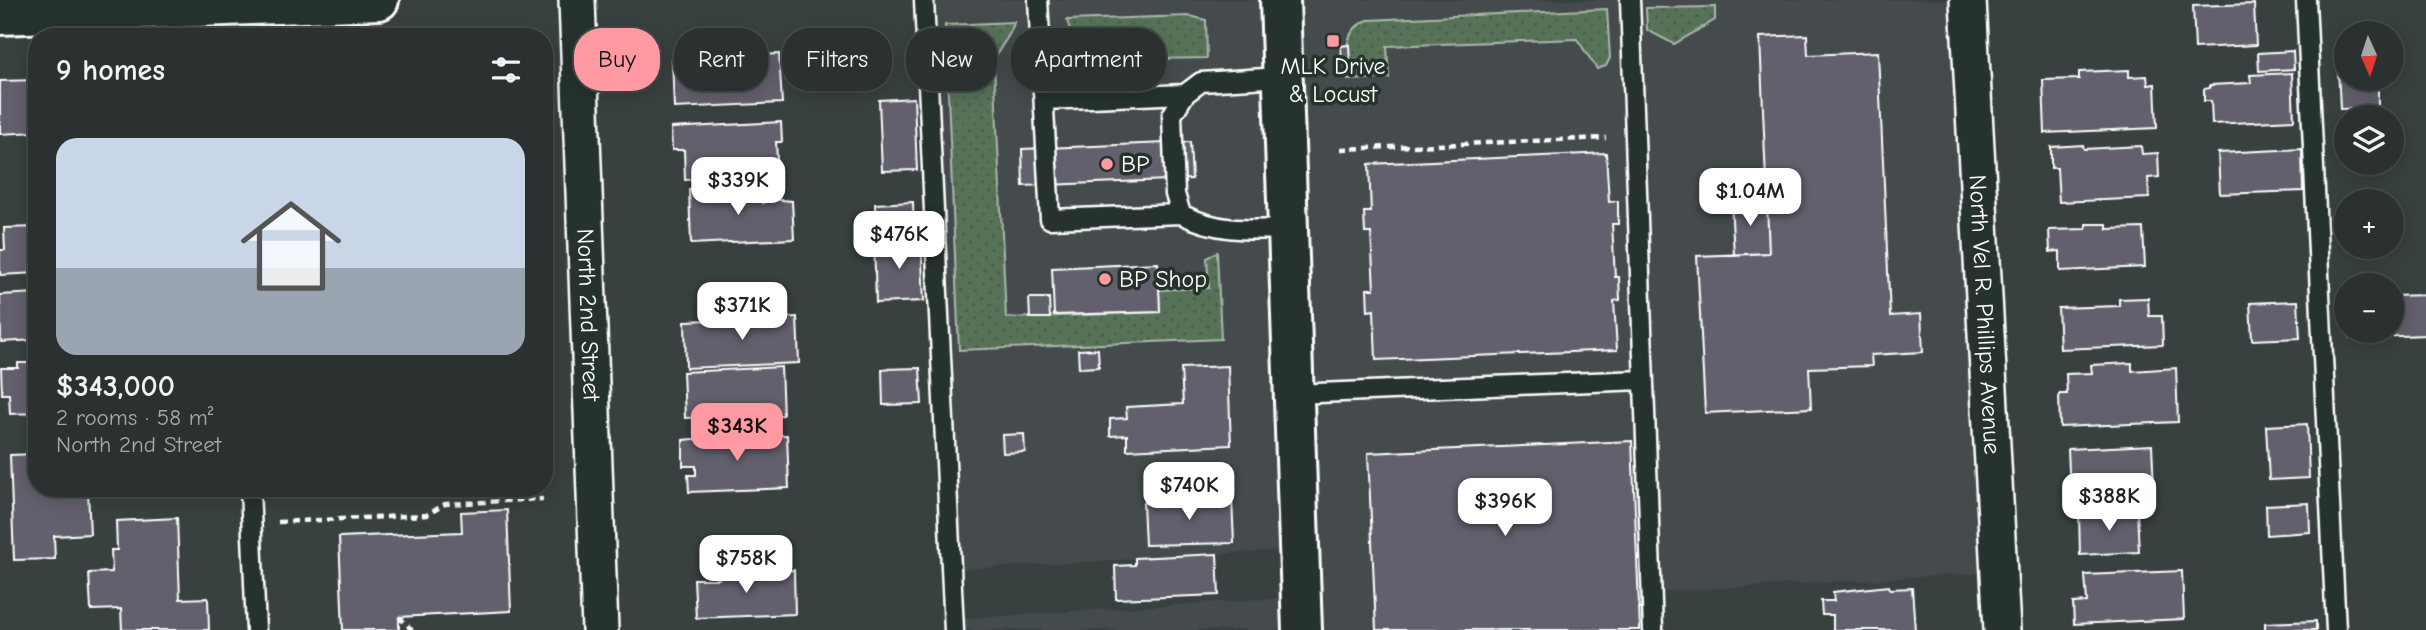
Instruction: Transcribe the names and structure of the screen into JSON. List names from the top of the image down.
{
  "streets": {
    "street": ["North 2nd Street", "North Vel R. Phillips Avenue"]
  },
  "places": {
    "transit": ["MLK Drive & Locust"],
    "other": ["BP", "BP Shop"]
  },
  "north": "bottom",
  "page": {
    "map_buttons": ["+", "−"],
    "chip": [
      "Buy",
      "Rent",
      "Filters",
      "New",
      "Apartment"
    ],
    "heading": "9 homes",
    "list": [
      {
        "name": "$343,000",
        "note": "2 rooms · 58 m² · North 2nd Street"
      }
    ],
    "price": [
      "$339K",
      "$1.04M",
      "$476K",
      "$371K",
      "$343K",
      "$740K",
      "$388K",
      "$396K",
      "$758K"
    ]
  }
}
